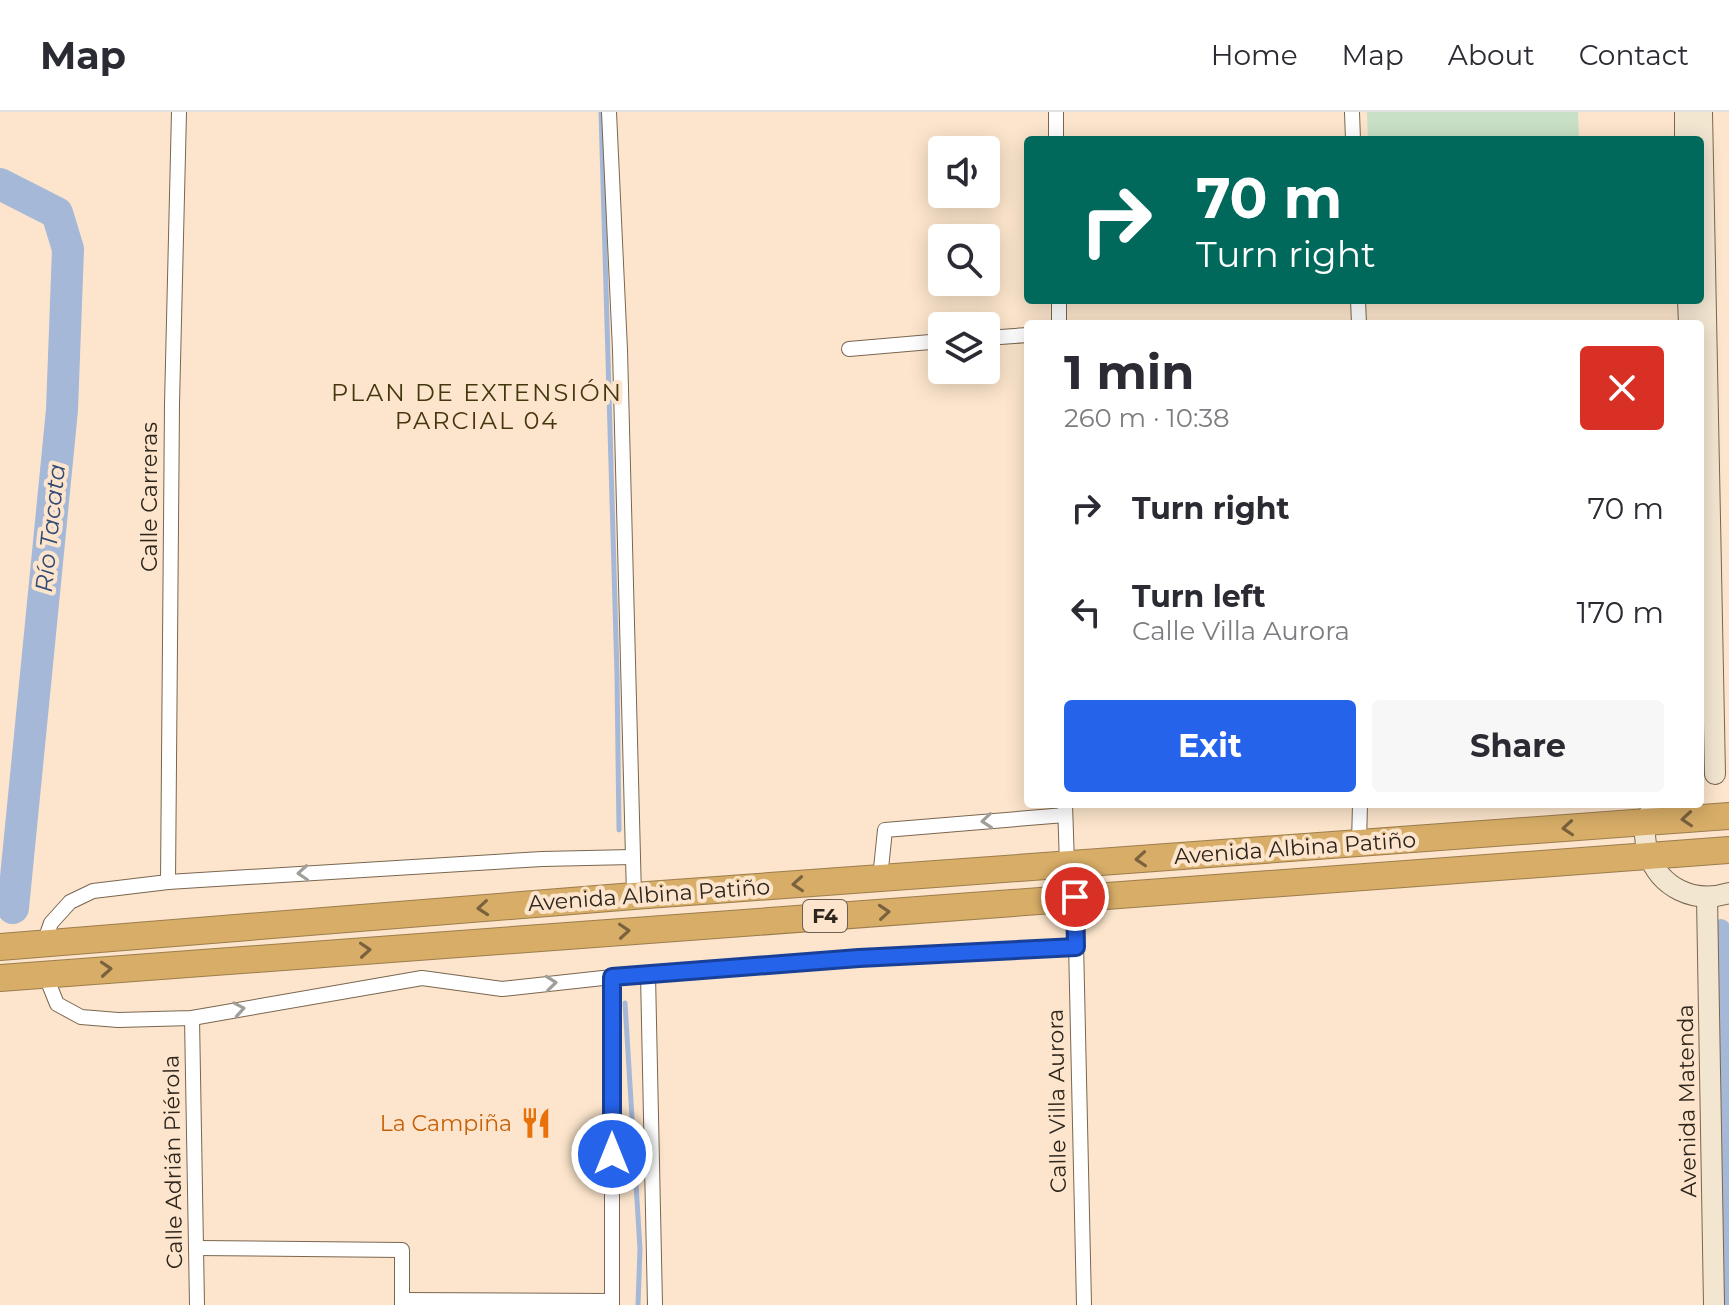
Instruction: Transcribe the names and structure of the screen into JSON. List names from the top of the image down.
{
  "streets": {
    "highway": ["Avenida Albina Patiño", "F4"],
    "main road": ["Avenida Matenda"],
    "street": ["Calle Carreras", "Calle Villa Aurora", "Calle Adrián Piérola"]
  },
  "crossings": [
    ["Avenida Albina Patiño", "Calle Villa Aurora"]
  ],
  "districts": ["PLAN DE EXTENSIÓN PARCIAL 04"],
  "water": ["Río Tacata"],
  "places": {
    "restaurant": ["La Campiña"]
  },
  "page": {
    "header": "Map",
    "nav": [
      "Home",
      "Map",
      "About",
      "Contact"
    ],
    "turn": ["70 m", "Turn right"],
    "heading": ["1 min", "260 m · 10:38"],
    "list": [
      {
        "name": "Turn right",
        "value": "70 m"
      },
      {
        "name": "Turn left",
        "note": "Calle Villa Aurora",
        "value": "170 m"
      }
    ],
    "buttons": ["Exit", "Share"]
  }
}
